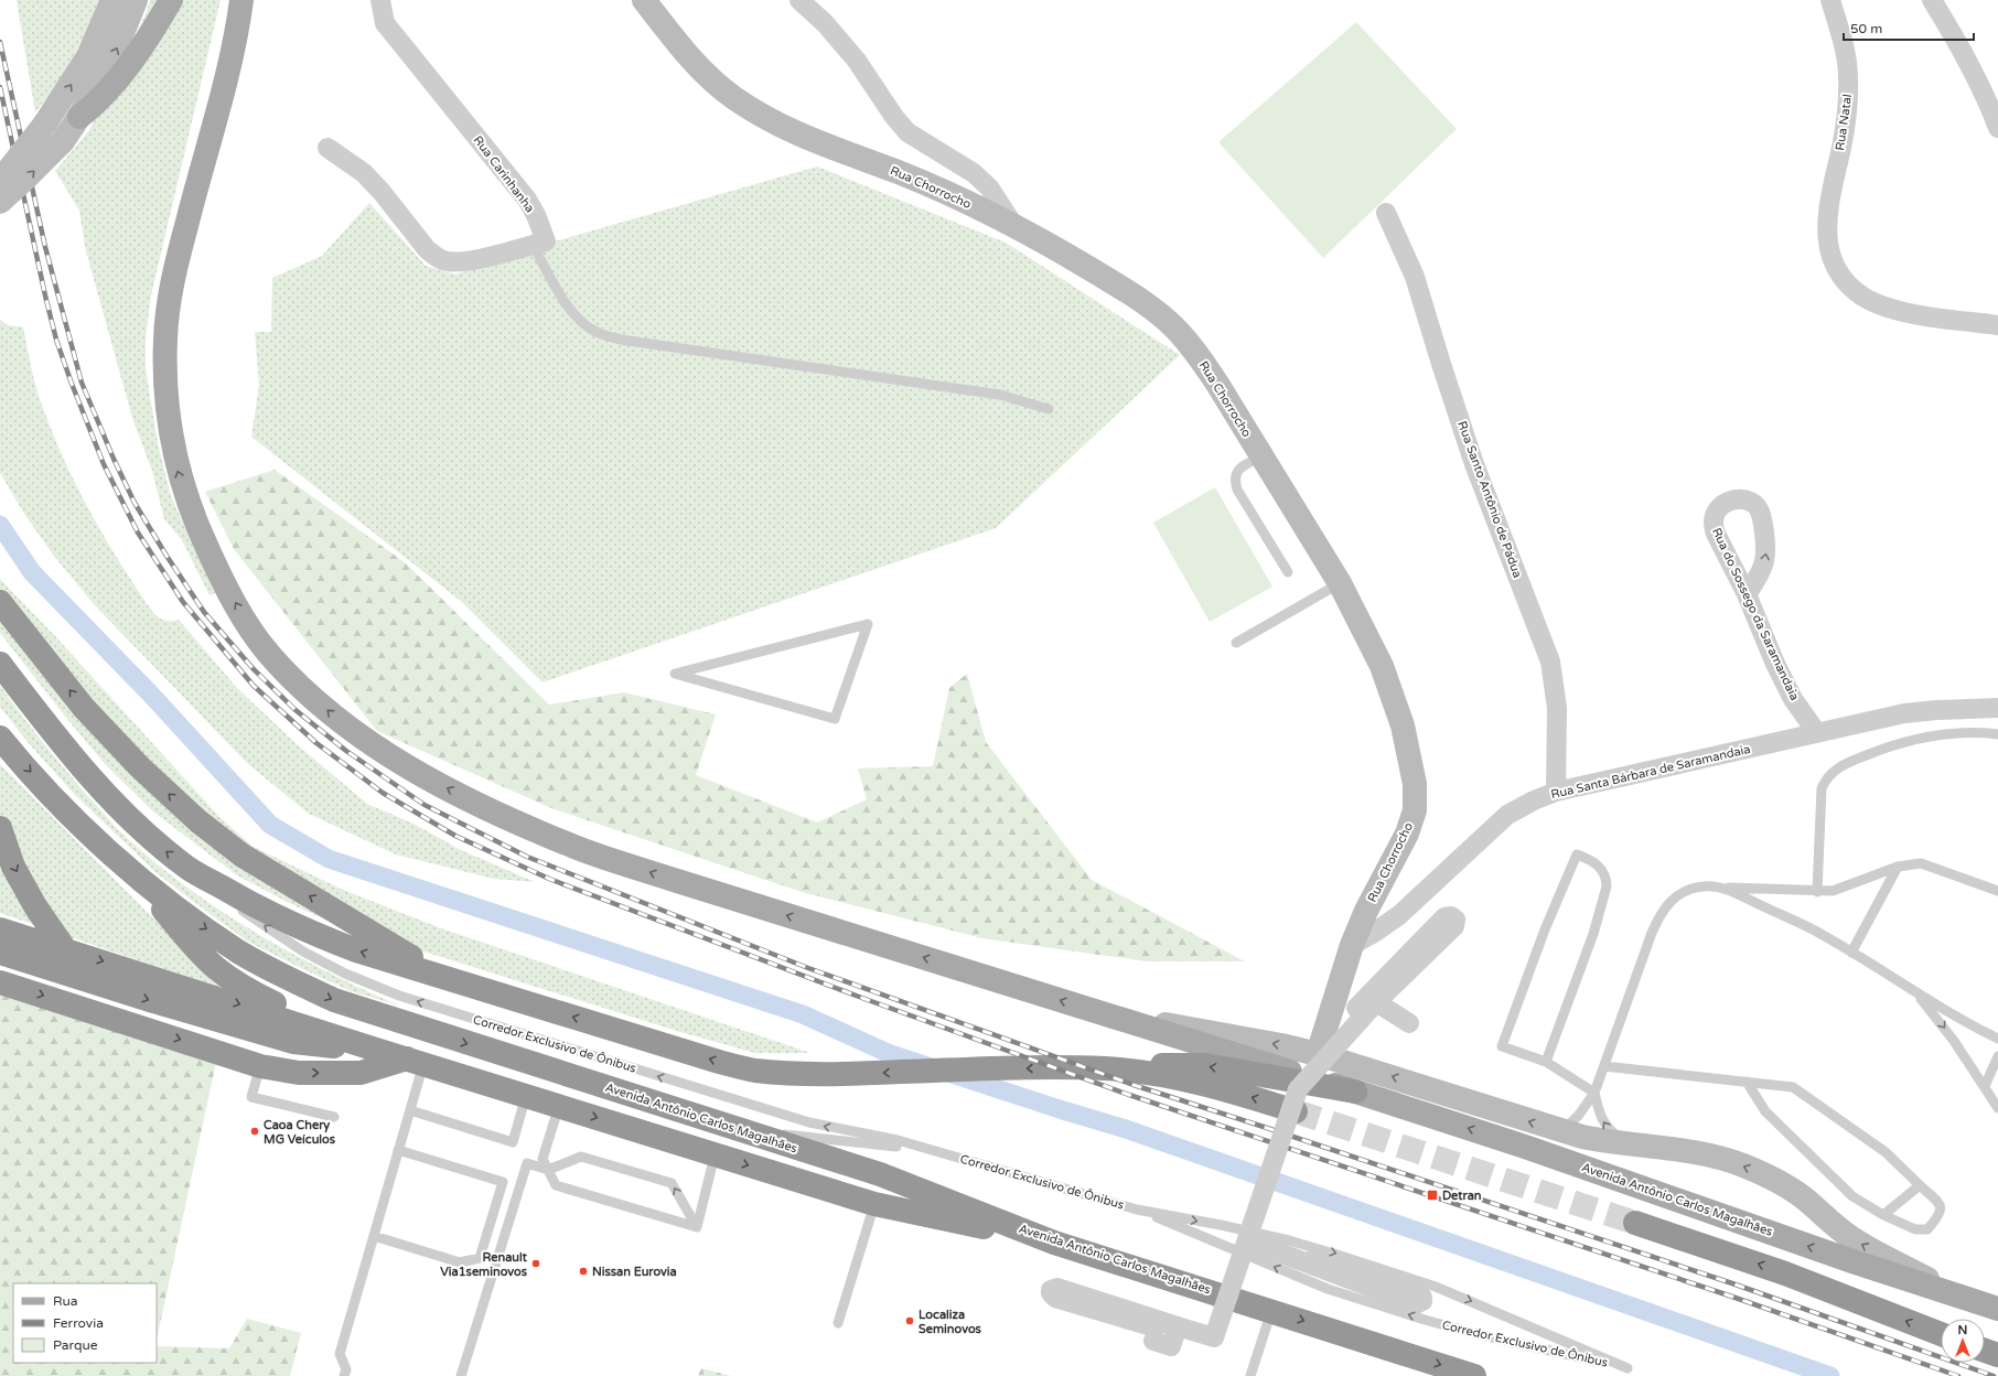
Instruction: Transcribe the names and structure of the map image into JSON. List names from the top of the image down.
{
  "streets": {
    "highway": ["Avenida Antônio Carlos Magalhães"],
    "street": [
      "Rua Natal",
      "Rua Carinhanha",
      "Rua Chorrocho",
      "Rua Santo Antônio de Pádua",
      "Rua do Sossego da Saramandaia",
      "Rua Santa Bárbara de Saramandaia"
    ],
    "lane": ["Corredor Exclusivo de Ônibus"]
  },
  "crossings": [
    ["Rua Chorrocho", "Rua Santa Bárbara de Saramandaia"],
    ["Rua Santo Antônio de Pádua", "Rua Santa Bárbara de Saramandaia"],
    ["Rua do Sossego da Saramandaia", "Rua Santa Bárbara de Saramandaia"],
    ["Corredor Exclusivo de Ônibus", "Avenida Antônio Carlos Magalhães"]
  ],
  "places": {
    "other": [
      "Caoa Chery MG Veículos",
      "Renault Via1seminovos",
      "Nissan Eurovia",
      "Localiza Seminovos"
    ],
    "transit": ["Detran"]
  },
  "legend": ["Rua", "Ferrovia", "Parque"],
  "scale_bar": "50 m",
  "north": "top"
}
